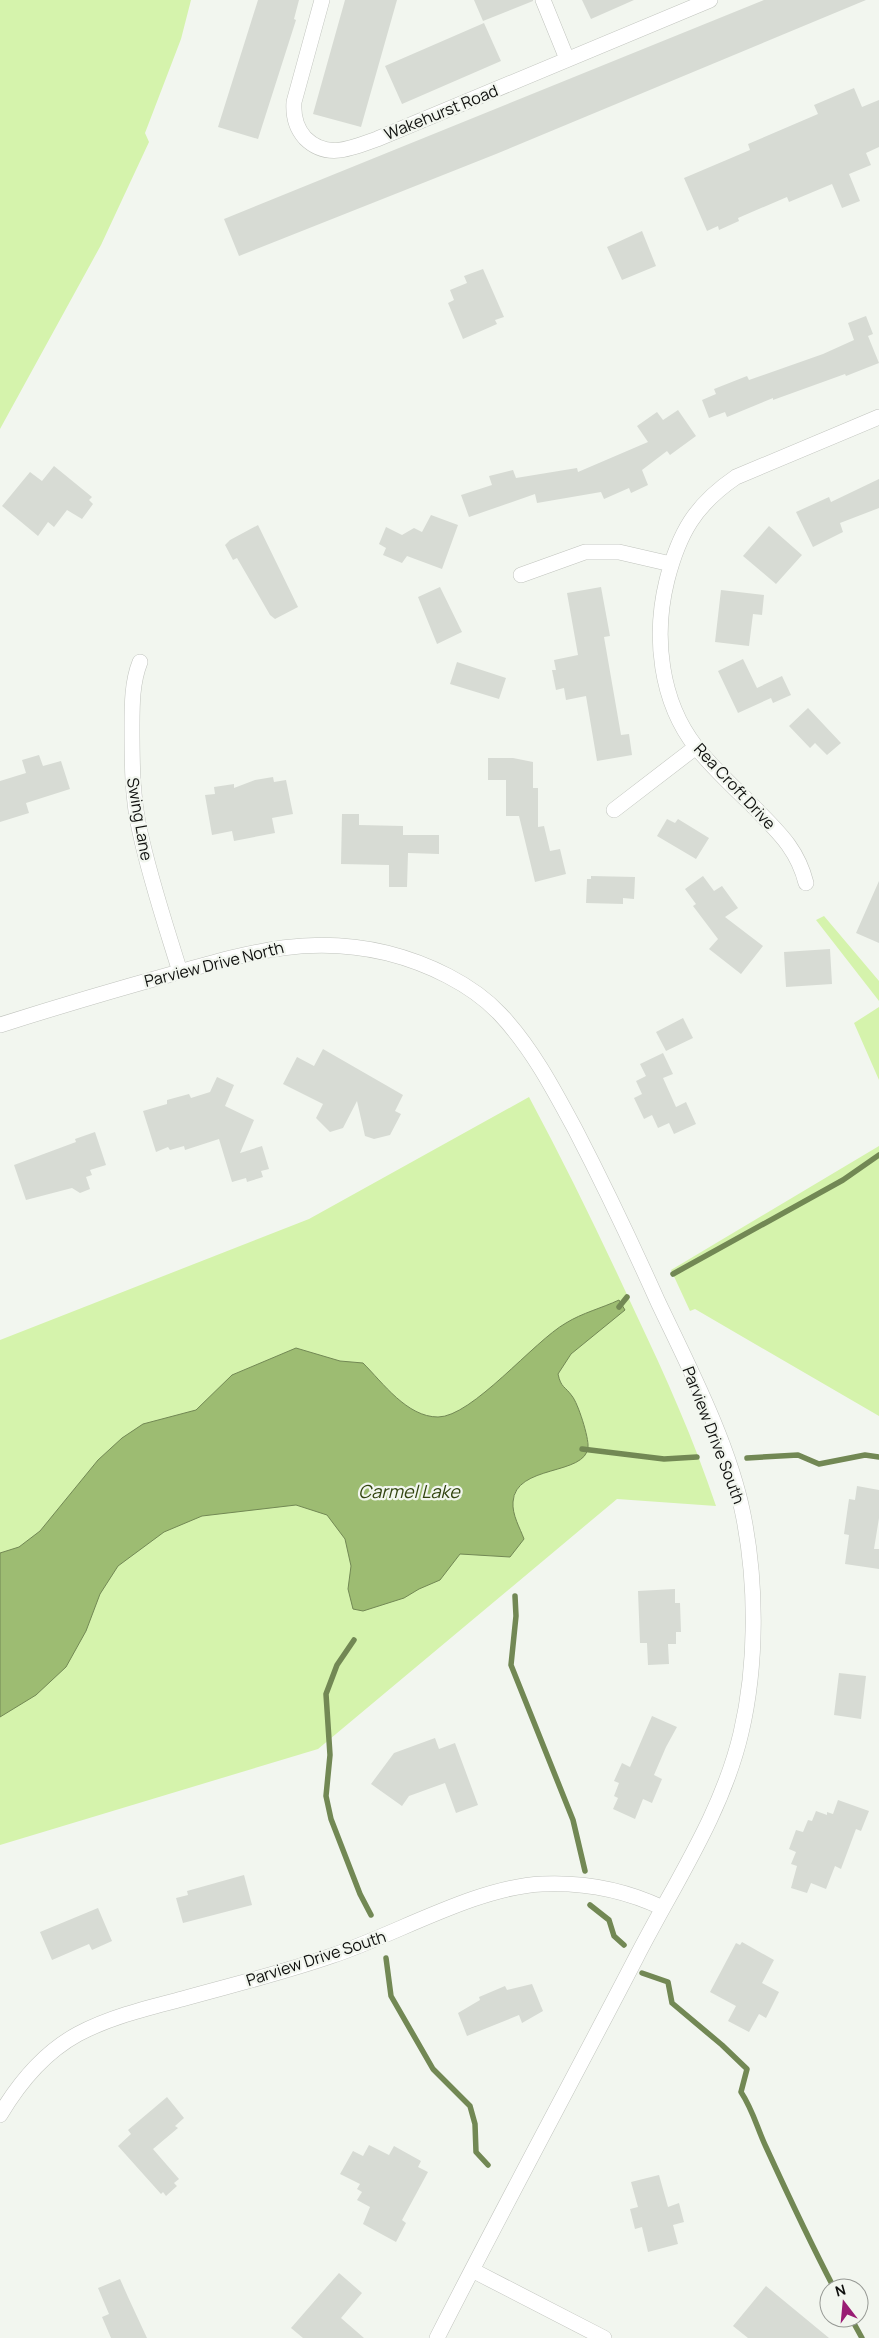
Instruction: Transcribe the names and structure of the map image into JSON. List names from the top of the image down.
{
  "streets": {
    "street": [
      "Wakehurst Road",
      "Rea Croft Drive",
      "Swing Lane",
      "Parview Drive North",
      "Parview Drive South"
    ]
  },
  "crossings": [
    ["Swing Lane", "Parview Drive North"],
    ["Parview Drive North", "Parview Drive South"]
  ],
  "water": ["Carmel Lake"],
  "north": "top"
}
